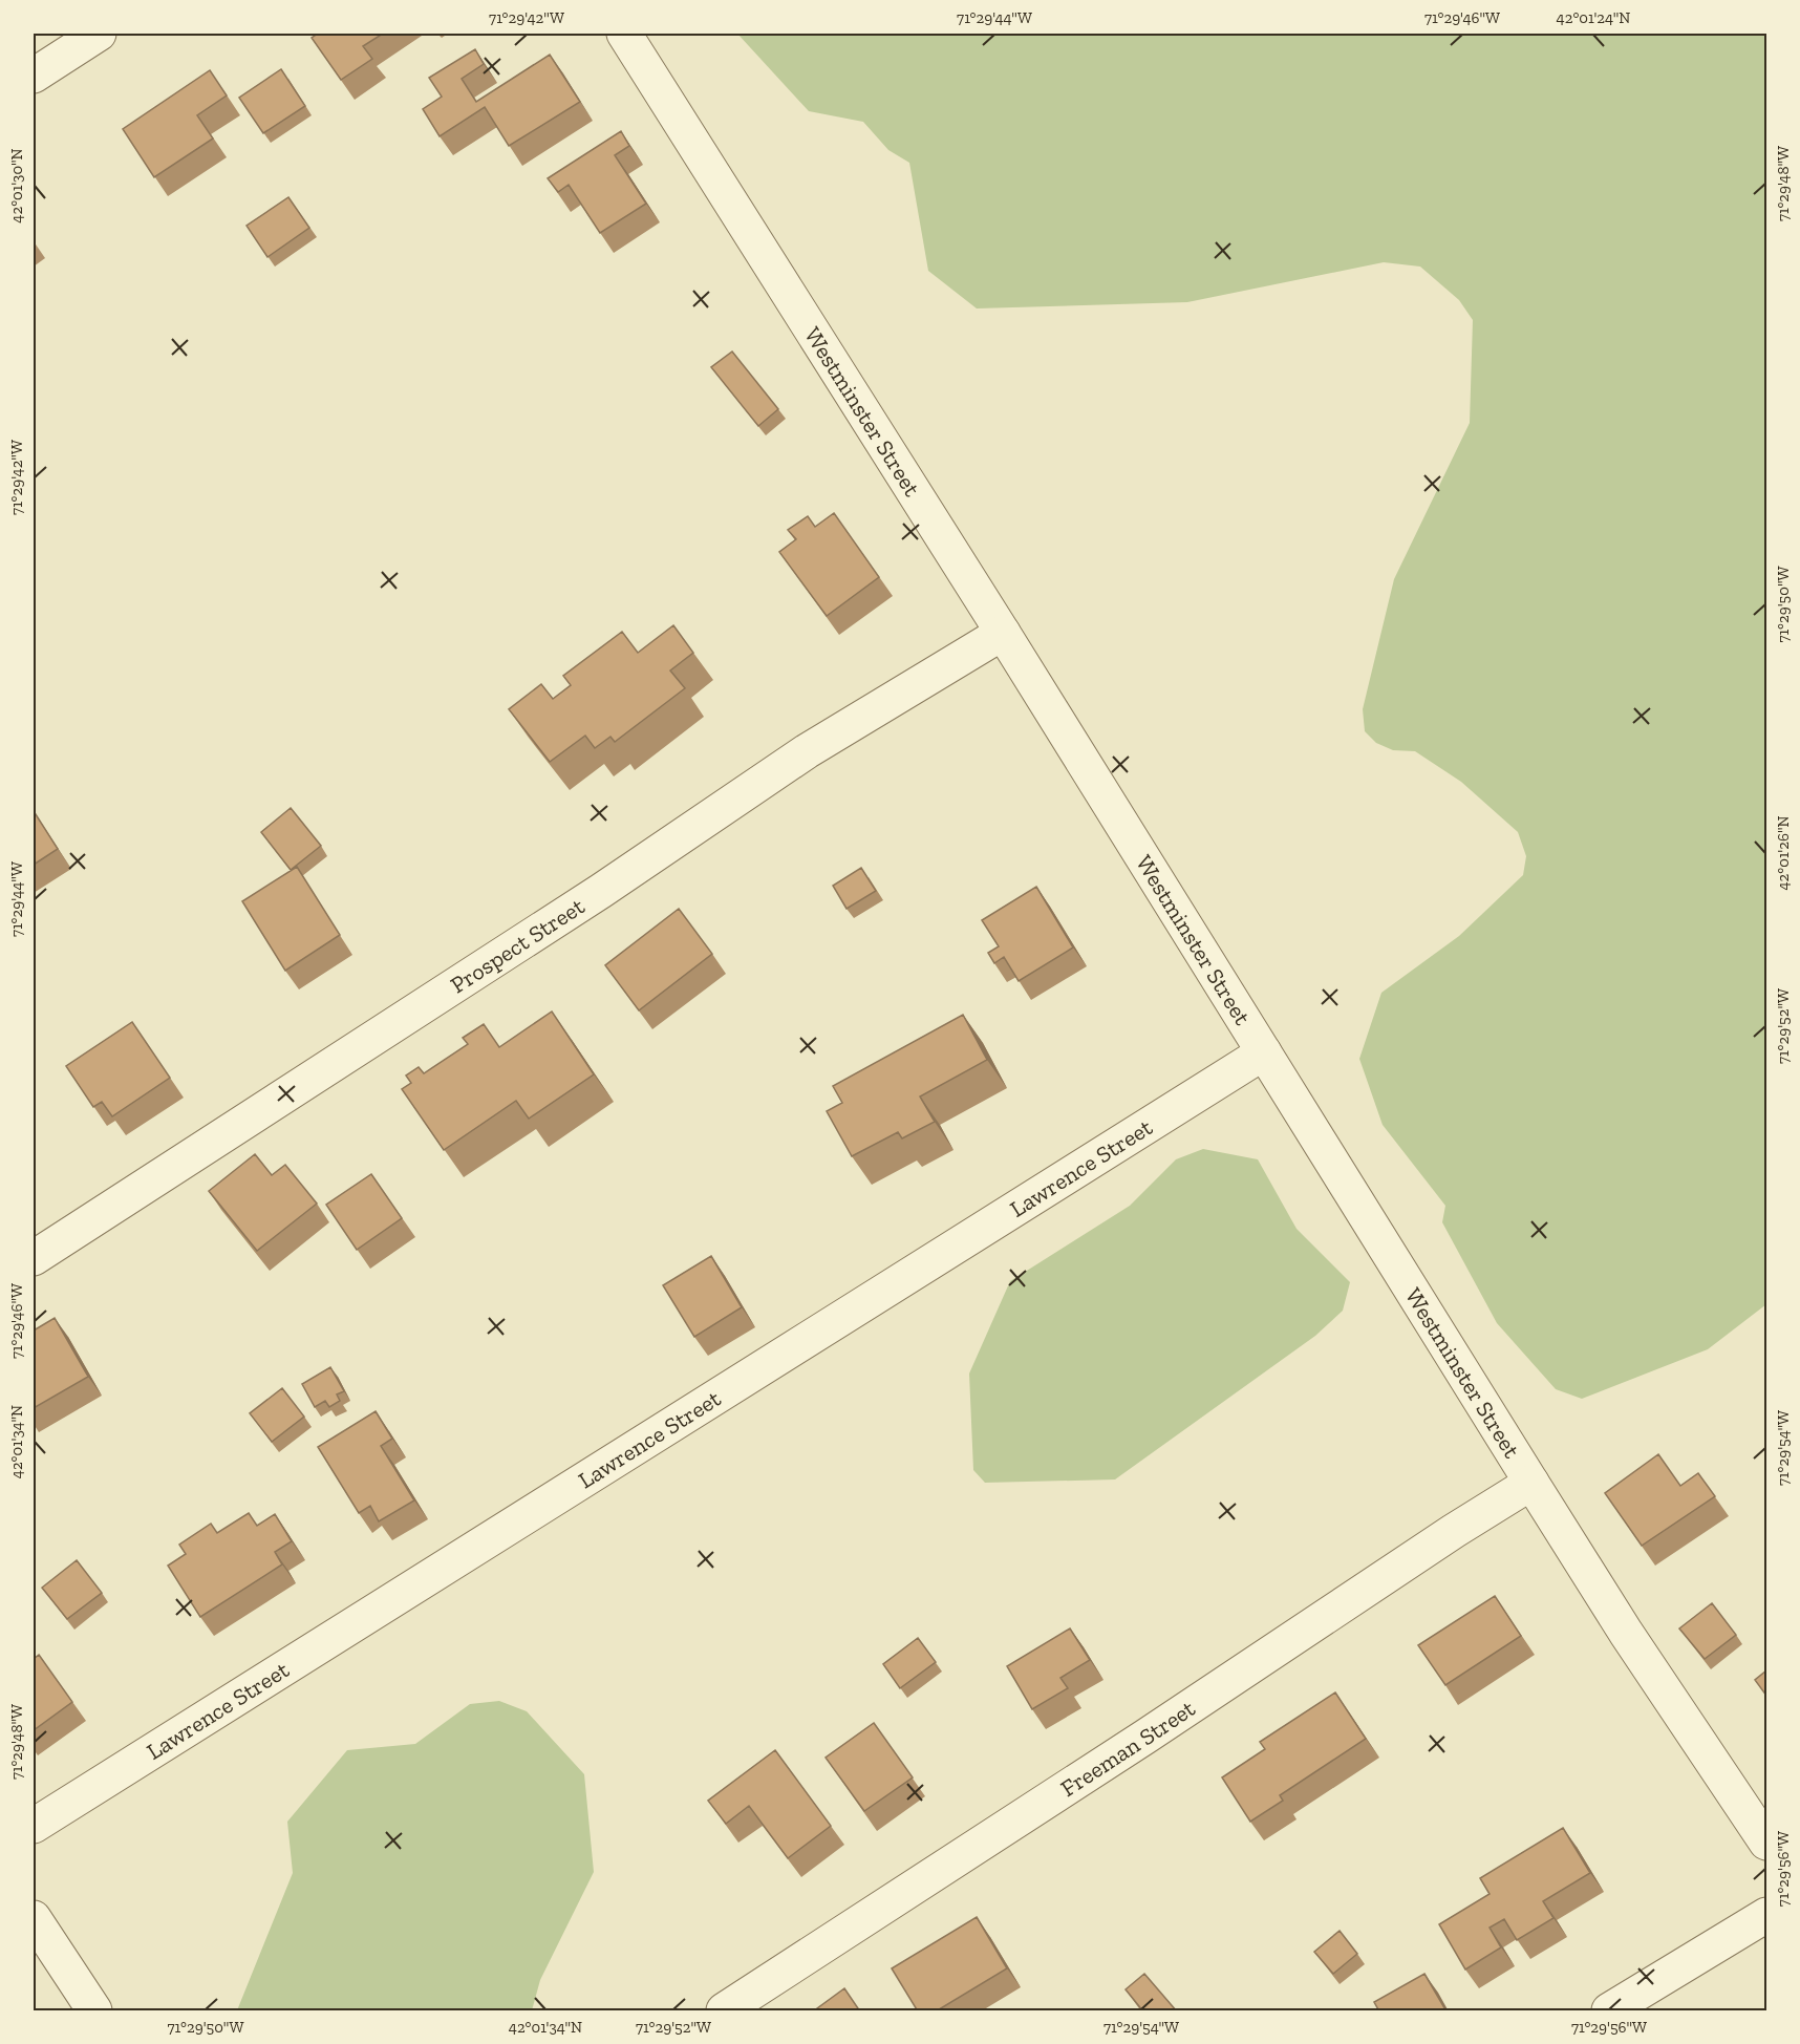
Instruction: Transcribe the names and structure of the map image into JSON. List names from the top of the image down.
{
  "streets": {
    "street": [
      "Westminster Street",
      "Prospect Street",
      "Lawrence Street",
      "Freeman Street"
    ]
  },
  "crossings": [
    ["Westminster Street", "Prospect Street"],
    ["Westminster Street", "Lawrence Street"],
    ["Westminster Street", "Freeman Street"]
  ],
  "coordinates": [
    "71°29'42\"W",
    "71°29'44\"W",
    "71°29'46\"W",
    "42°01'24\"N",
    "71°29'48\"W",
    "42°01'30\"N",
    "71°29'50\"W",
    "42°01'26\"N",
    "71°29'52\"W",
    "42°01'34\"N",
    "71°29'54\"W",
    "71°29'56\"W"
  ]
}
